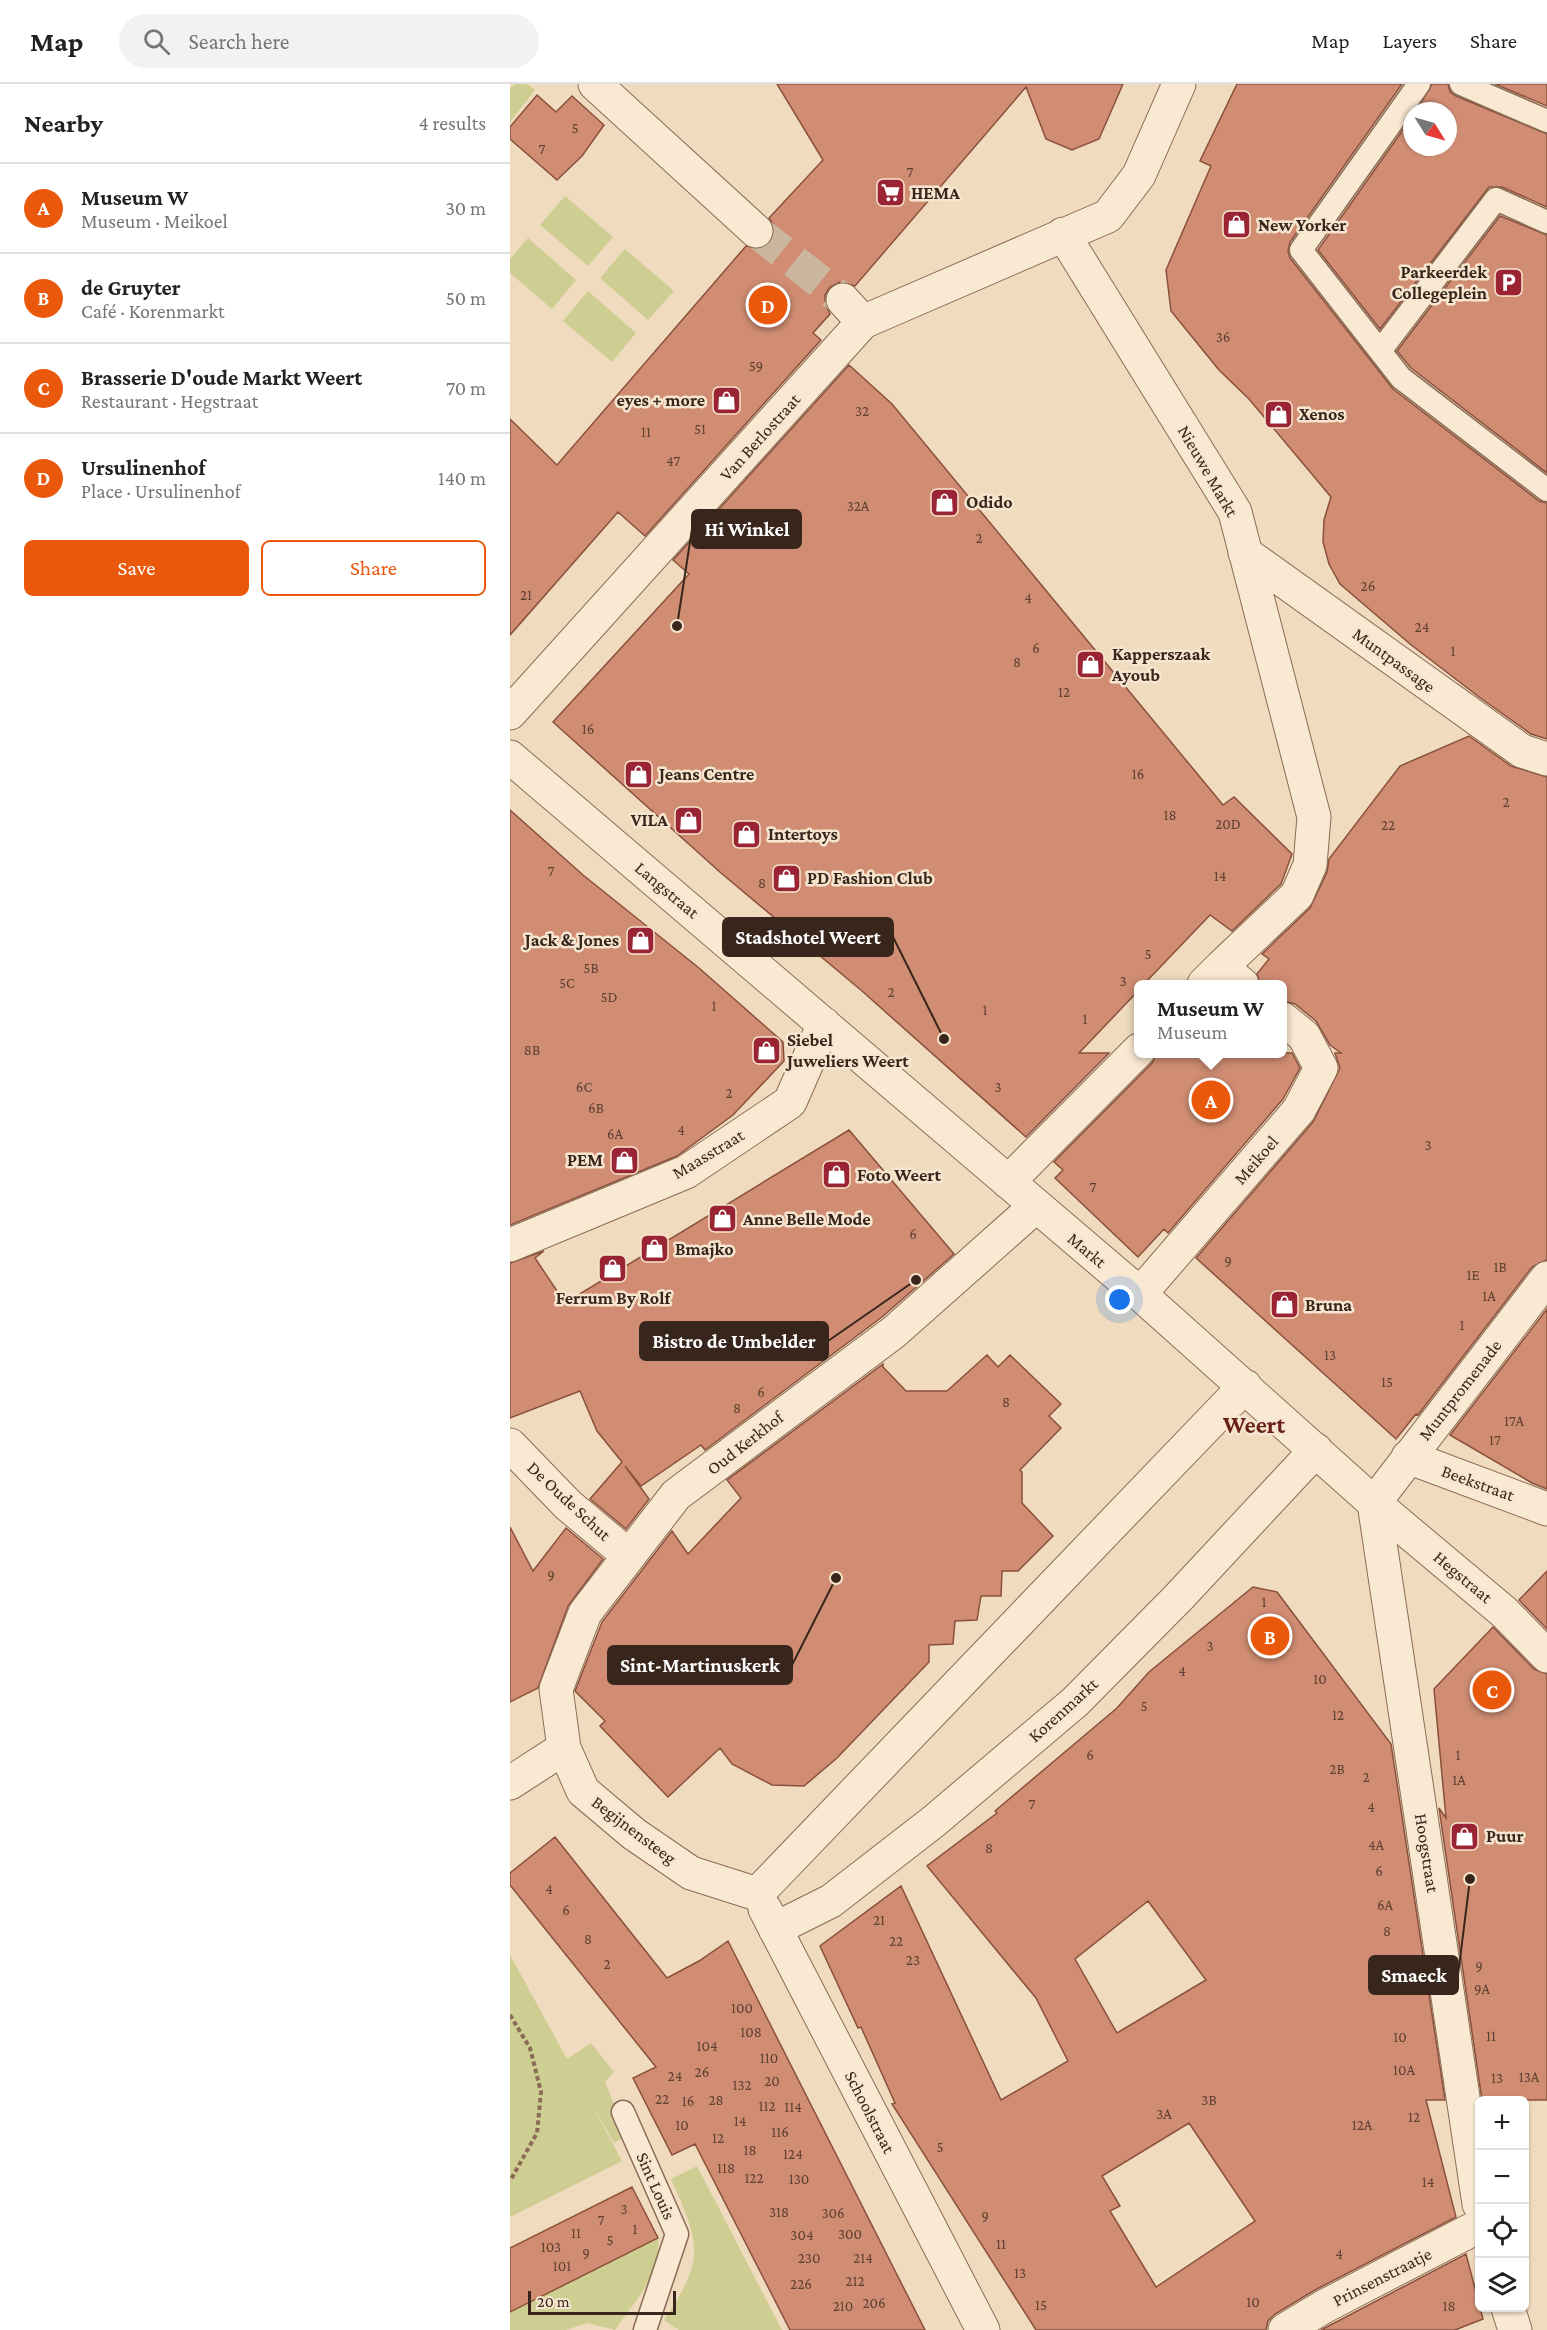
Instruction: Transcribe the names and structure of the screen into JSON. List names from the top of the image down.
{
  "streets": {
    "street": [
      "Van Berlostraat",
      "Nieuwe Markt",
      "Muntpassage",
      "Langstraat",
      "Maasstraat",
      "Meikoel",
      "Markt",
      "Muntpromenade",
      "Oud Kerkhof",
      "Beekstraat",
      "De Oude Schut",
      "Hegstraat",
      "Korenmarkt",
      "Begijnensteeg",
      "Hoogstraat",
      "Schoolstraat",
      "Prinsenstraatje"
    ],
    "lane": ["Sint Louis"]
  },
  "crossings": [
    ["Van Berlostraat", "Nieuwe Markt"],
    ["Nieuwe Markt", "Muntpassage"],
    ["Langstraat", "Maasstraat"],
    ["Langstraat", "Markt"],
    ["Maasstraat", "Markt"],
    ["Meikoel", "Markt"],
    ["Markt", "Muntpromenade"],
    ["Markt", "Oud Kerkhof"],
    ["Markt", "Hegstraat"],
    ["Markt", "Korenmarkt"],
    ["Markt", "Hoogstraat"],
    ["Muntpromenade", "Beekstraat"],
    ["Muntpromenade", "Hegstraat"],
    ["Muntpromenade", "Hoogstraat"],
    ["Oud Kerkhof", "De Oude Schut"],
    ["Oud Kerkhof", "Begijnensteeg"],
    ["Hegstraat", "Hoogstraat"],
    ["Korenmarkt", "Schoolstraat"],
    ["Begijnensteeg", "Schoolstraat"]
  ],
  "districts": ["Weert"],
  "places": {
    "supermarket": ["HEMA"],
    "shop": [
      "New Yorker",
      "eyes + more",
      "Xenos",
      "Odido",
      "Kapperszaak Ayoub",
      "Jeans Centre",
      "VILA",
      "Intertoys",
      "PD Fashion Club",
      "Jack & Jones",
      "Siebel Juweliers Weert",
      "PEM",
      "Foto Weert",
      "Anne Belle Mode",
      "Bmajko",
      "Ferrum By Rolf",
      "Bruna",
      "Puur"
    ],
    "parking": ["Parkeerdek Collegeplein"],
    "other": [
      "Hi Winkel",
      "Stadshotel Weert",
      "Bistro de Umbelder",
      "Sint-Martinuskerk",
      "Smaeck"
    ]
  },
  "house_numbers": [
    "5",
    "7",
    "7",
    "36",
    "59",
    "32",
    "51",
    "11",
    "47",
    "32A",
    "2",
    "26",
    "21",
    "4",
    "24",
    "6",
    "1",
    "8",
    "12",
    "16",
    "16",
    "2",
    "18",
    "20D",
    "22",
    "7",
    "14",
    "8",
    "5",
    "5B",
    "3",
    "5C",
    "2",
    "5D",
    "1",
    "1",
    "1",
    "8B",
    "6C",
    "3",
    "2",
    "6B",
    "4",
    "6A",
    "3",
    "7",
    "6",
    "9",
    "1B",
    "1E",
    "1A",
    "1",
    "13",
    "15",
    "6",
    "8",
    "8",
    "17A",
    "17",
    "9",
    "1",
    "3",
    "4",
    "10",
    "5",
    "12",
    "6",
    "1",
    "2B",
    "2",
    "1A",
    "7",
    "4",
    "4A",
    "8",
    "6",
    "4",
    "6A",
    "6",
    "21",
    "8",
    "8",
    "22",
    "23",
    "2",
    "9",
    "9A",
    "100",
    "108",
    "11",
    "10",
    "104",
    "110",
    "10A",
    "26",
    "24",
    "13A",
    "13",
    "20",
    "132",
    "22",
    "28",
    "3B",
    "16",
    "112",
    "114",
    "3A",
    "12",
    "14",
    "10",
    "12A",
    "116",
    "12",
    "5",
    "18",
    "124",
    "118",
    "122",
    "130",
    "14",
    "3",
    "318",
    "306",
    "9",
    "7",
    "1",
    "11",
    "300",
    "304",
    "5",
    "11",
    "103",
    "9",
    "4",
    "230",
    "214",
    "101",
    "13",
    "212",
    "226",
    "10",
    "206",
    "15",
    "210",
    "18"
  ],
  "scale_bar": "20 m",
  "north": "bottom right",
  "page": {
    "header": "Map",
    "search": "Search here",
    "nav": ["Map", "Layers", "Share"],
    "heading": ["Nearby", "4 results"],
    "list": [
      {
        "mark": "A",
        "name": "Museum W",
        "note": "Museum · Meikoel",
        "value": "30 m"
      },
      {
        "mark": "B",
        "name": "de Gruyter",
        "note": "Café · Korenmarkt",
        "value": "50 m"
      },
      {
        "mark": "C",
        "name": "Brasserie D'oude Markt Weert",
        "note": "Restaurant · Hegstraat",
        "value": "70 m"
      },
      {
        "mark": "D",
        "name": "Ursulinenhof",
        "note": "Place · Ursulinenhof",
        "value": "140 m"
      }
    ],
    "pins": [
      "D",
      "A",
      "B",
      "C"
    ],
    "buttons": ["Save", "Share"],
    "popup": ["Museum W", "Museum"],
    "map_buttons": ["+", "−"],
    "scale": "20 m"
  }
}
